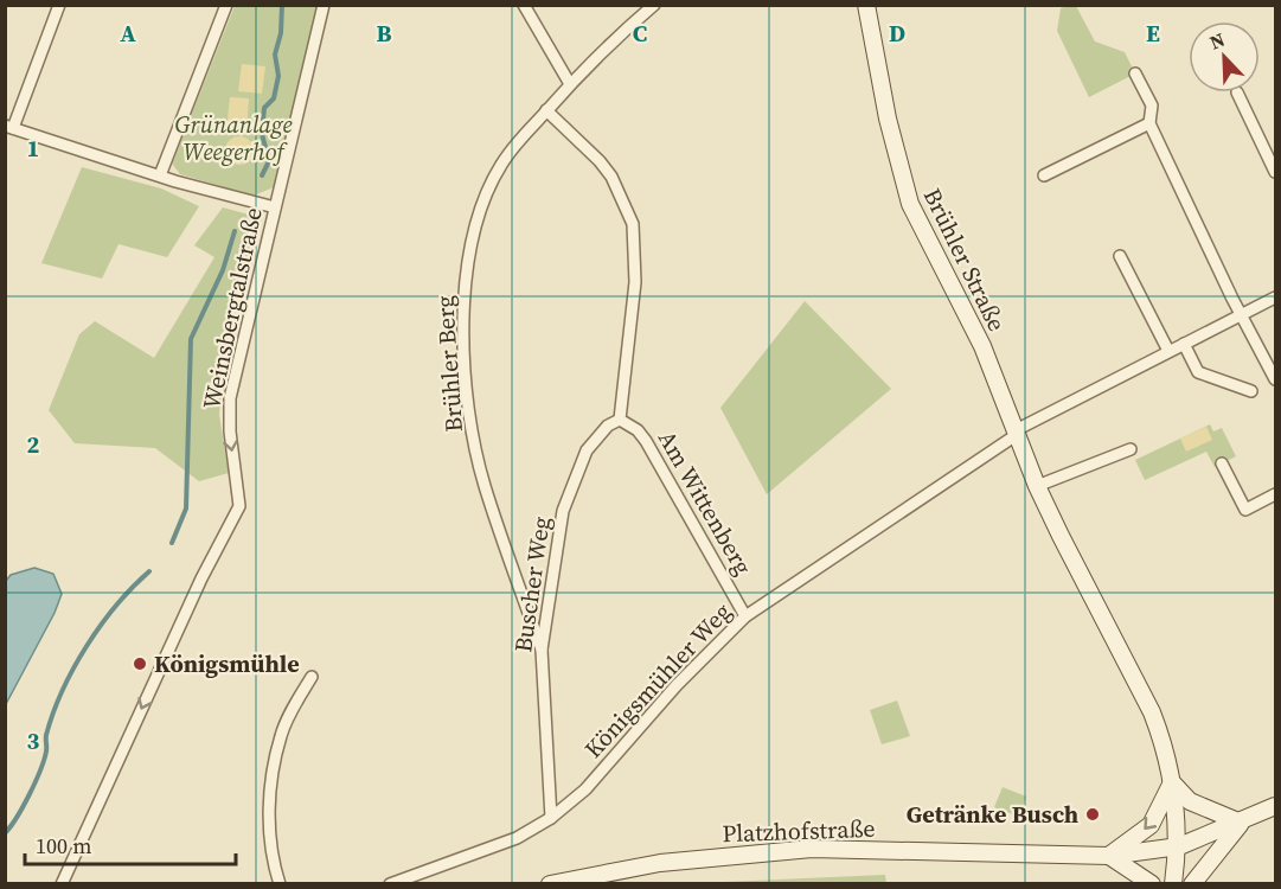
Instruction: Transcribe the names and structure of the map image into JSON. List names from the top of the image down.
{
  "streets": {
    "main road": ["Brühler Straße", "Platzhofstraße"],
    "street": [
      "Weinsbergtalstraße",
      "Brühler Berg",
      "Am Wittenberg",
      "Buscher Weg",
      "Königsmühler Weg"
    ]
  },
  "crossings": [
    ["Brühler Straße", "Königsmühler Weg"],
    ["Brühler Straße", "Platzhofstraße"],
    ["Brühler Berg", "Buscher Weg"],
    ["Am Wittenberg", "Buscher Weg"],
    ["Am Wittenberg", "Königsmühler Weg"],
    ["Buscher Weg", "Königsmühler Weg"]
  ],
  "one_way": ["Weinsbergtalstraße"],
  "parks": ["Grünanlage Weegerhof"],
  "places": ["Königsmühle", "Getränke Busch"],
  "scale_bar": "100 m",
  "north": "top left",
  "grid": {
    "columns": [
      "A",
      "B",
      "C",
      "D",
      "E"
    ],
    "rows": ["1", "2", "3"]
  }
}
